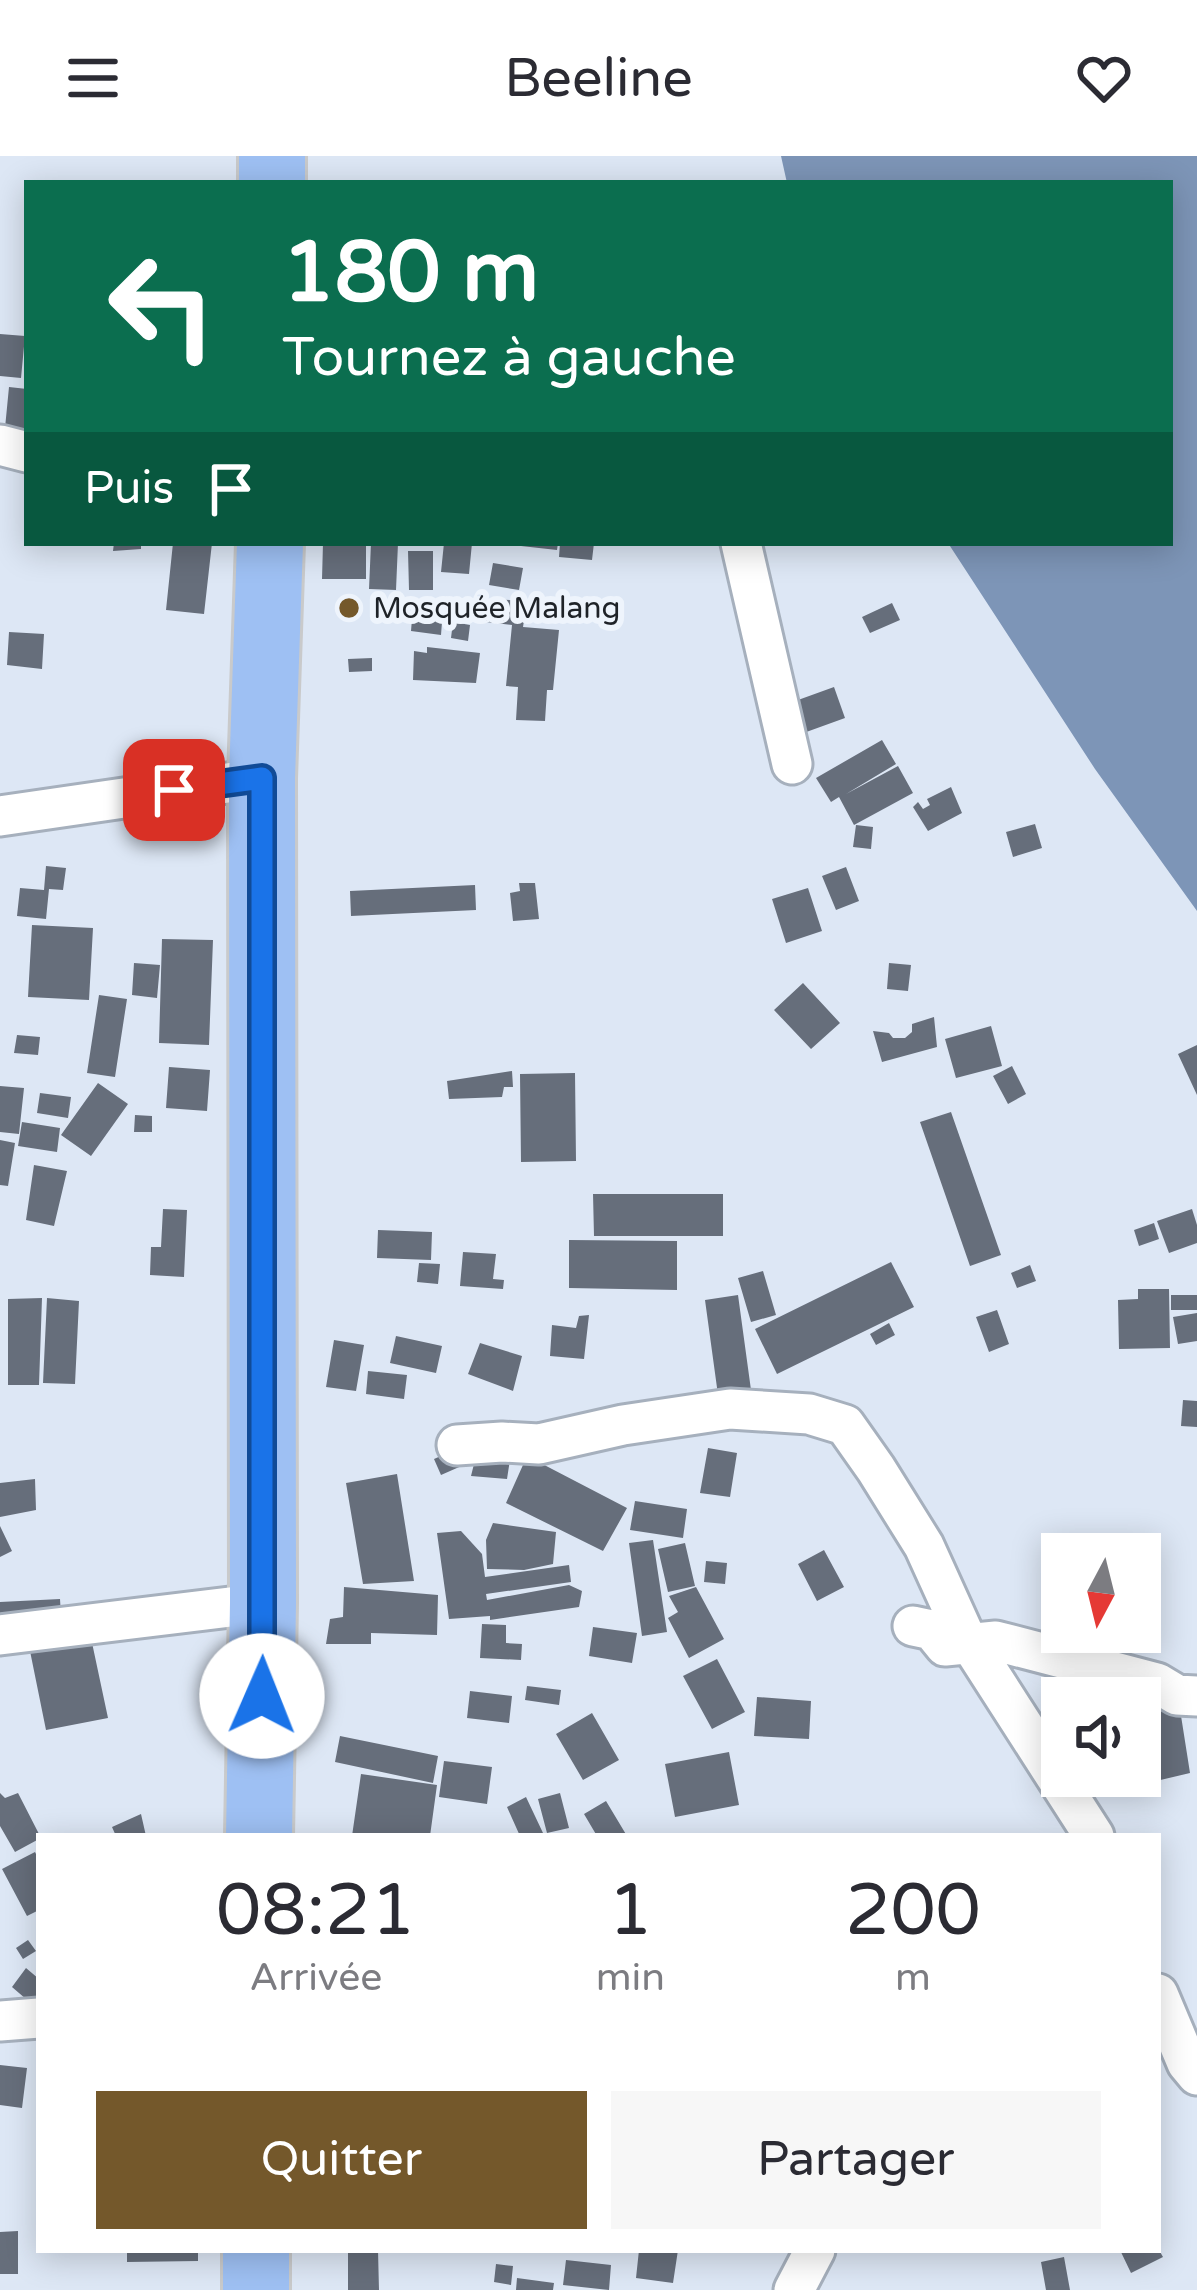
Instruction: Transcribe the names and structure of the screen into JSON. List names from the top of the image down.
{
  "places": ["Mosquée Malang"],
  "north": "bottom",
  "page": {
    "header": "Beeline",
    "turn": ["180 m", "Tournez à gauche"],
    "then": "Puis",
    "eta": [
      "08:21",
      "Arrivée",
      "1",
      "min",
      "200",
      "m"
    ],
    "buttons": ["Quitter", "Partager"]
  }
}
